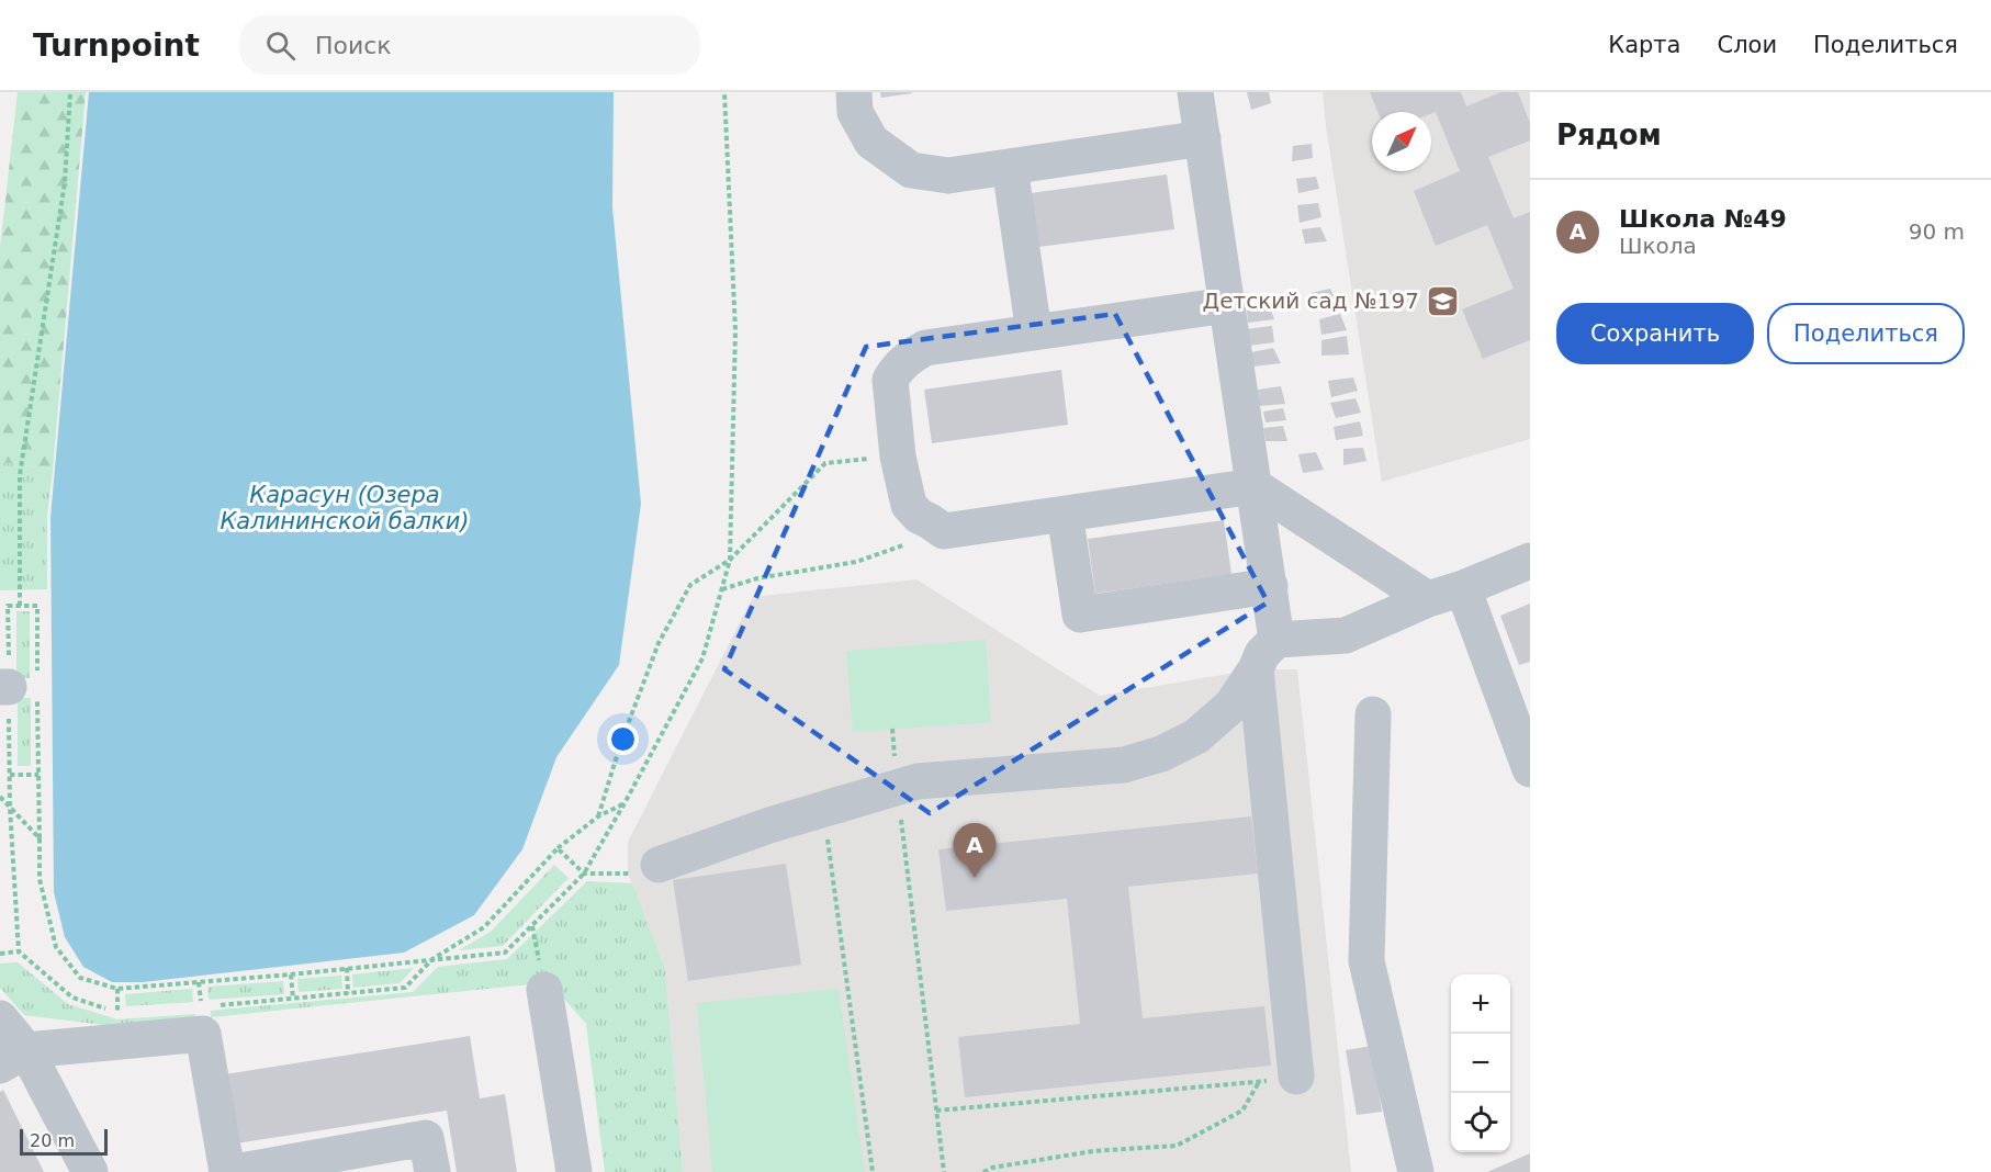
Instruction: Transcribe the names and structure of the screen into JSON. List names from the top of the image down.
{
  "water": ["Карасун (Озера Калининской балки)"],
  "places": {
    "school or university": ["Детский сад №197"]
  },
  "scale_bar": "20 m",
  "north": "top right",
  "page": {
    "header": "Turnpoint",
    "search": "Поиск",
    "nav": ["Карта", "Слои", "Поделиться"],
    "heading": "Рядом",
    "list": [
      {
        "mark": "A",
        "name": "Школа №49",
        "note": "Школа",
        "value": "90 m"
      }
    ],
    "buttons": ["Сохранить", "Поделиться"],
    "pins": "A",
    "map_buttons": ["+", "−"],
    "scale": "20 m"
  }
}
